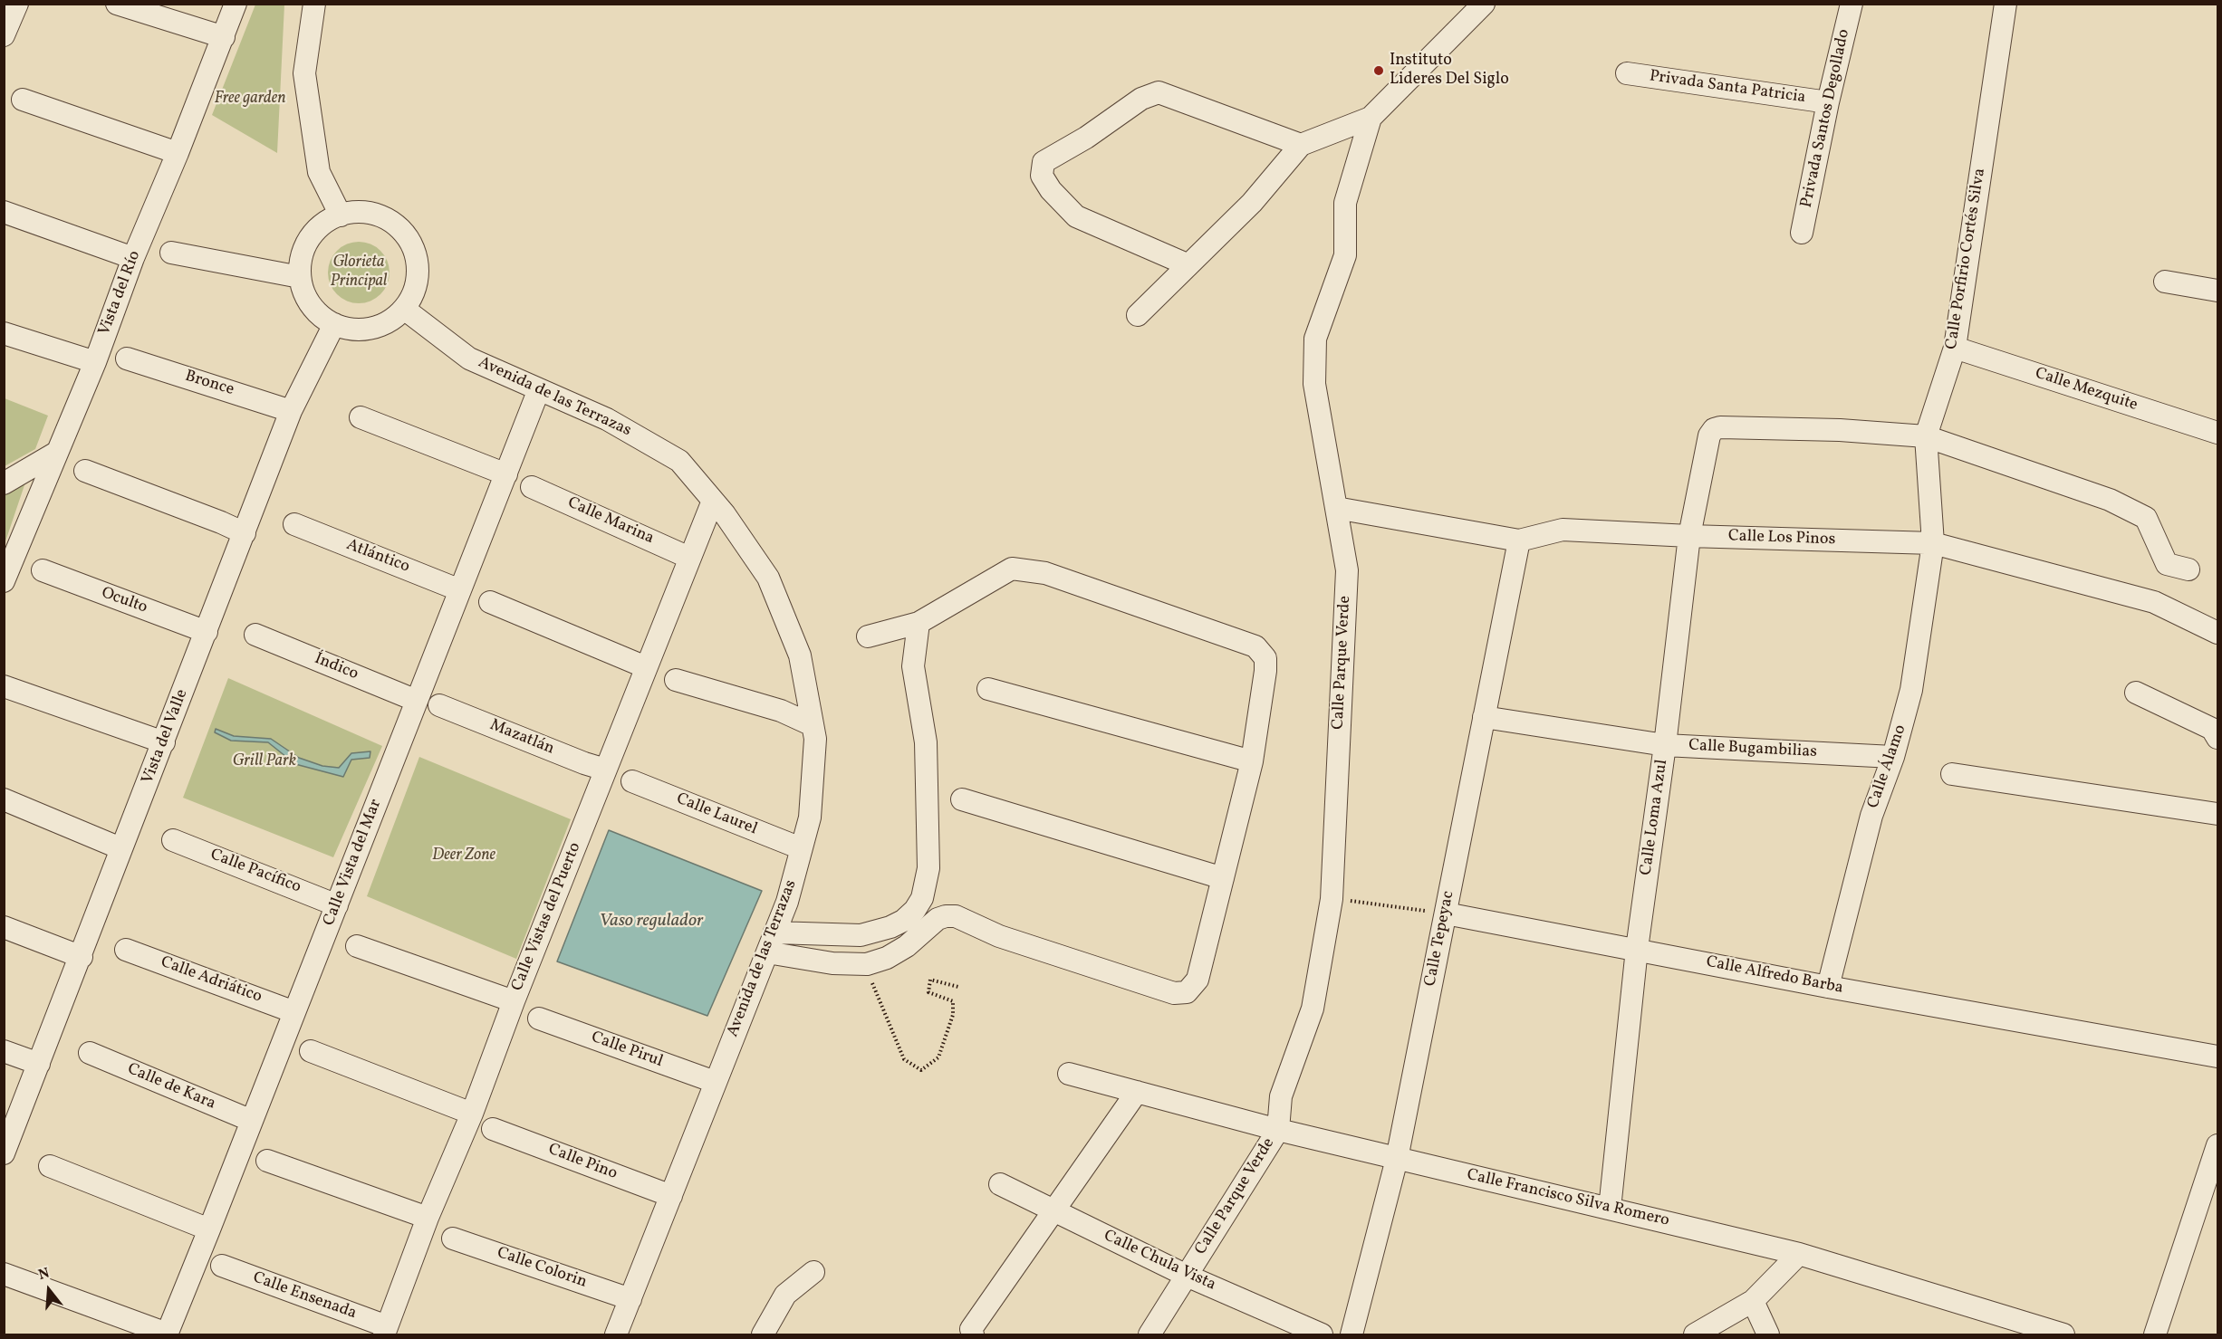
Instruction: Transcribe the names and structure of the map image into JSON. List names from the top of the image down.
{
  "streets": {
    "street": [
      "Privada Santa Patricia",
      "Privada Santos Degollado",
      "Calle Porfirio Cortés Silva",
      "Vista del Río",
      "Bronce",
      "Calle Mezquite",
      "Avenida de las Terrazas",
      "Calle Marina",
      "Calle Los Pinos",
      "Atlántico",
      "Oculto",
      "Calle Parque Verde",
      "Índico",
      "Vista del Valle",
      "Mazatlán",
      "Calle Bugambilias",
      "Calle Álamo",
      "Calle Laurel",
      "Calle Loma Azul",
      "Calle Vista del Mar",
      "Calle Pacífico",
      "Calle Vistas del Puerto",
      "Calle Tepeyac",
      "Calle Alfredo Barba",
      "Calle Adriático",
      "Calle Pirul",
      "Calle de Kara",
      "Calle Pino",
      "Calle Francisco Silva Romero",
      "Calle Chula Vista",
      "Calle Colorin",
      "Calle Ensenada"
    ]
  },
  "crossings": [
    ["Privada Santa Patricia", "Privada Santos Degollado"],
    ["Calle Porfirio Cortés Silva", "Calle Mezquite"],
    ["Calle Porfirio Cortés Silva", "Calle Los Pinos"],
    ["Calle Porfirio Cortés Silva", "Calle Álamo"],
    ["Calle Porfirio Cortés Silva", "Calle Loma Azul"],
    ["Bronce", "Vista del Valle"],
    ["Avenida de las Terrazas", "Vista del Valle"],
    ["Avenida de las Terrazas", "Calle Laurel"],
    ["Avenida de las Terrazas", "Calle Vista del Mar"],
    ["Avenida de las Terrazas", "Calle Vistas del Puerto"],
    ["Avenida de las Terrazas", "Calle Pirul"],
    ["Avenida de las Terrazas", "Calle Pino"],
    ["Avenida de las Terrazas", "Calle Colorin"],
    ["Calle Marina", "Calle Vistas del Puerto"],
    ["Calle Los Pinos", "Calle Parque Verde"],
    ["Calle Los Pinos", "Calle Álamo"],
    ["Calle Los Pinos", "Calle Loma Azul"],
    ["Calle Los Pinos", "Calle Tepeyac"],
    ["Atlántico", "Calle Vista del Mar"],
    ["Oculto", "Vista del Valle"],
    ["Calle Parque Verde", "Calle Francisco Silva Romero"],
    ["Calle Parque Verde", "Calle Chula Vista"],
    ["Índico", "Calle Vista del Mar"],
    ["Mazatlán", "Calle Vistas del Puerto"],
    ["Calle Bugambilias", "Calle Álamo"],
    ["Calle Bugambilias", "Calle Loma Azul"],
    ["Calle Bugambilias", "Calle Tepeyac"],
    ["Calle Álamo", "Calle Alfredo Barba"],
    ["Calle Loma Azul", "Calle Alfredo Barba"],
    ["Calle Loma Azul", "Calle Francisco Silva Romero"],
    ["Calle Vista del Mar", "Calle Pacífico"],
    ["Calle Vista del Mar", "Calle Adriático"],
    ["Calle Vista del Mar", "Calle de Kara"],
    ["Calle Vistas del Puerto", "Calle Ensenada"],
    ["Calle Tepeyac", "Calle Alfredo Barba"],
    ["Calle Tepeyac", "Calle Francisco Silva Romero"]
  ],
  "water": ["Vaso regulador"],
  "parks": [
    "Free garden",
    "Glorieta Principal",
    "Grill Park",
    "Deer Zone"
  ],
  "places": ["Instituto Lideres Del Siglo"],
  "north": "top"
}
